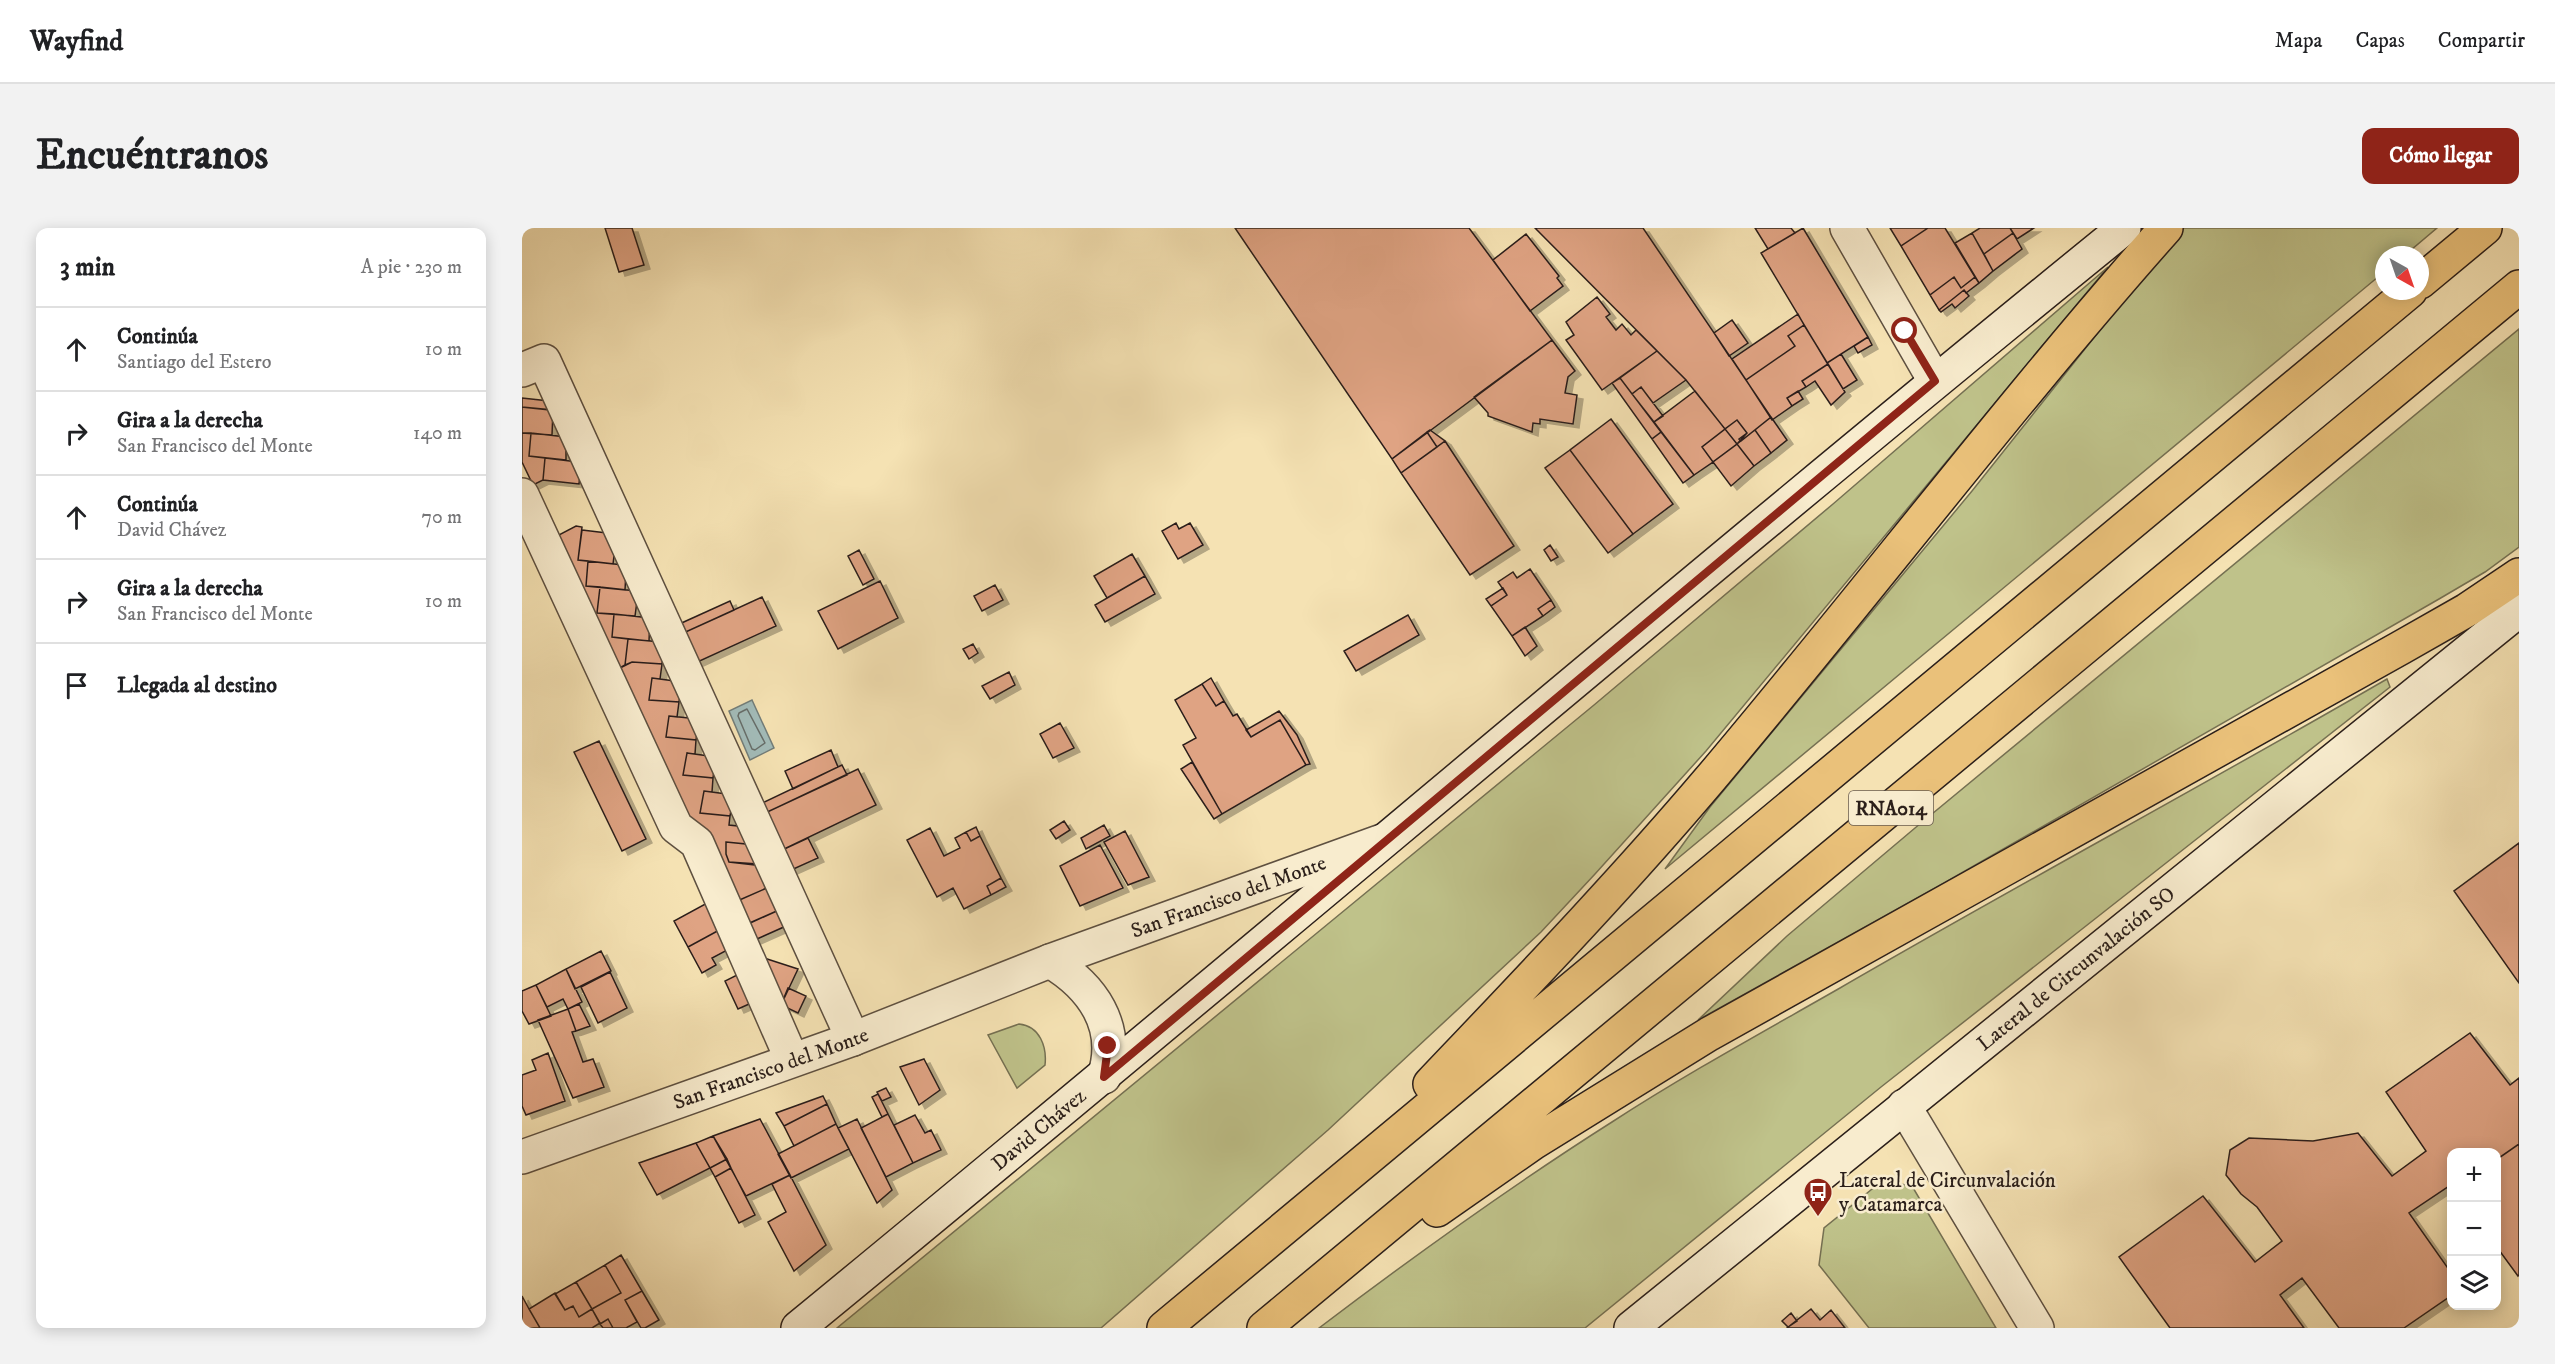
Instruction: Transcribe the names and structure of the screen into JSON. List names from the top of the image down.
{
  "streets": {
    "highway": ["RNA014"],
    "street": ["San Francisco del Monte", "Lateral de Circunvalación SO", "David Chávez"]
  },
  "crossings": [
    ["San Francisco del Monte", "David Chávez"]
  ],
  "places": {
    "bus stop": ["Lateral de Circunvalación y Catamarca"]
  },
  "north": "bottom right",
  "page": {
    "header": "Wayfind",
    "nav": ["Mapa", "Capas", "Compartir"],
    "buttons": "Cómo llegar",
    "title": "Encuéntranos",
    "heading": ["3 min", "A pie · 230 m"],
    "list": [
      ["Continúa", "Santiago del Estero", "10 m"],
      ["Gira a la derecha", "San Francisco del Monte", "140 m"],
      ["Continúa", "David Chávez", "70 m"],
      ["Gira a la derecha", "San Francisco del Monte", "10 m"],
      "Llegada al destino"
    ],
    "map_buttons": ["+", "−"]
  }
}
